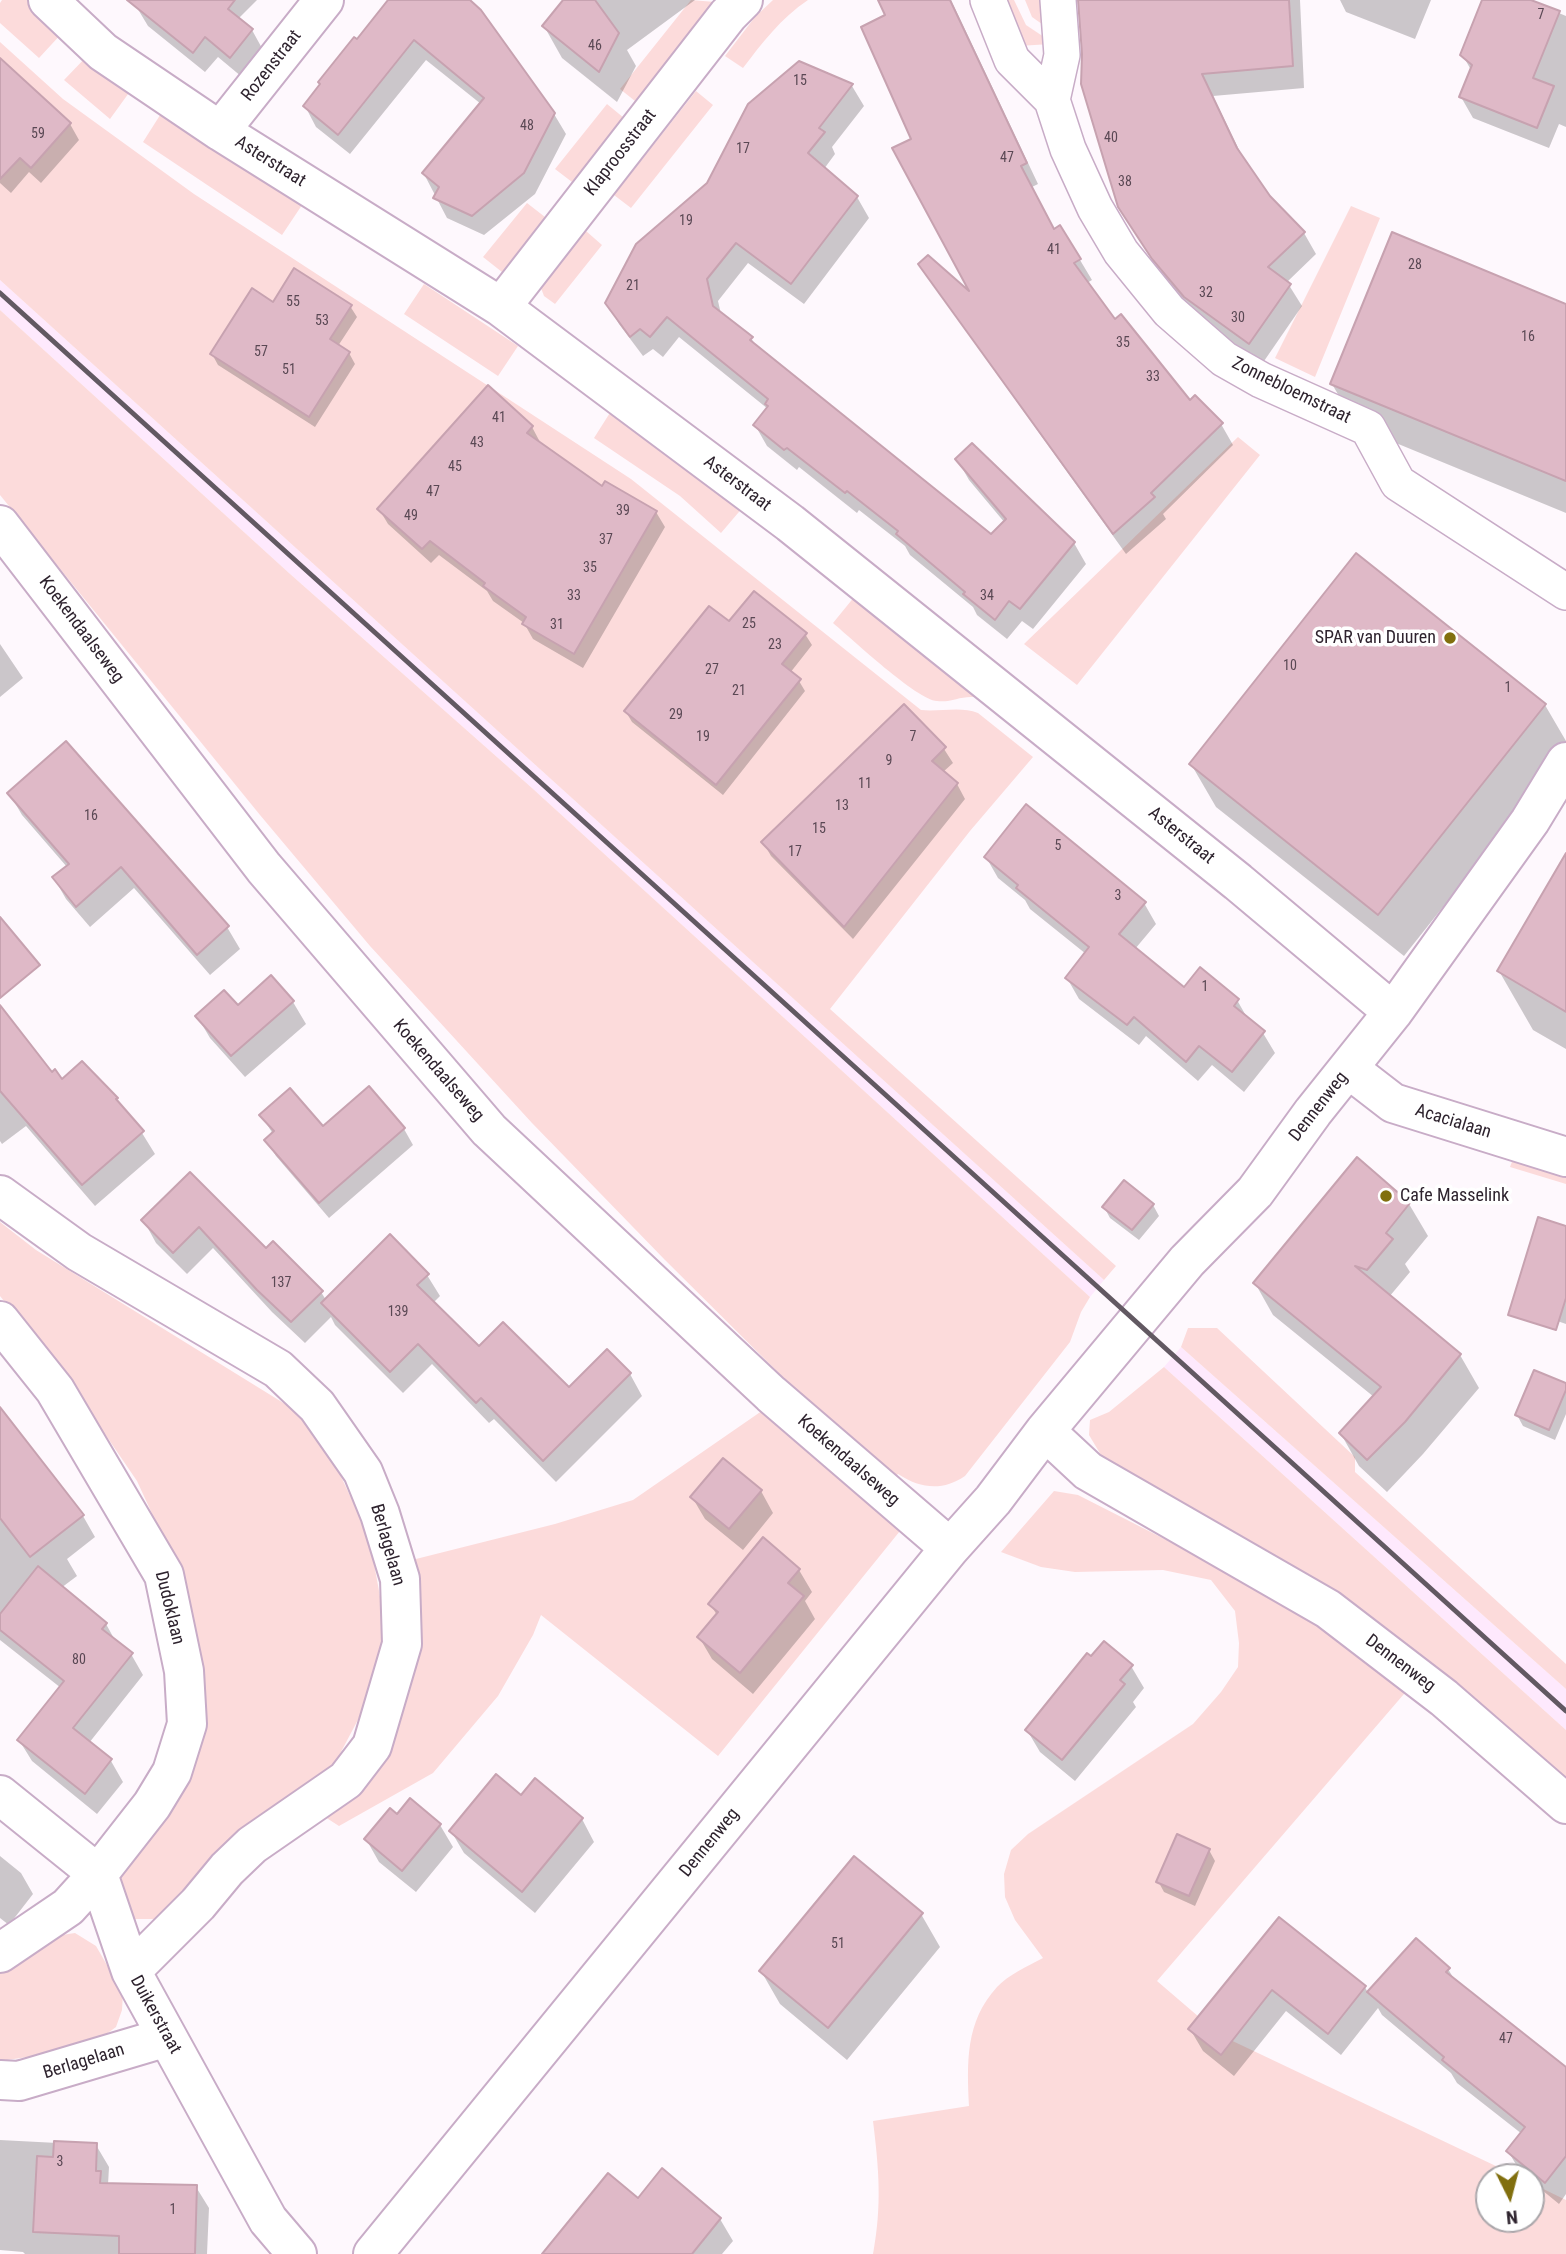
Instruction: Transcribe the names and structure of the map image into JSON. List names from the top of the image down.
{
  "streets": {
    "street": [
      "Rozenstraat",
      "Klaproosstraat",
      "Asterstraat",
      "Zonnebloemstraat",
      "Koekendaalseweg",
      "Dennenweg",
      "Acacialaan",
      "Berlagelaan",
      "Dudoklaan",
      "Duikerstraat"
    ]
  },
  "crossings": [
    ["Rozenstraat", "Asterstraat"],
    ["Klaproosstraat", "Asterstraat"],
    ["Asterstraat", "Dennenweg"],
    ["Koekendaalseweg", "Dennenweg"],
    ["Dennenweg", "Acacialaan"],
    ["Berlagelaan", "Duikerstraat"],
    ["Dudoklaan", "Duikerstraat"]
  ],
  "places": ["SPAR van Duuren", "Cafe Masselink"],
  "house_numbers": [
    "7",
    "46",
    "15",
    "48",
    "59",
    "40",
    "17",
    "47",
    "38",
    "19",
    "41",
    "28",
    "21",
    "32",
    "55",
    "30",
    "53",
    "16",
    "35",
    "57",
    "51",
    "33",
    "41",
    "43",
    "45",
    "47",
    "39",
    "49",
    "37",
    "35",
    "33",
    "34",
    "25",
    "31",
    "23",
    "10",
    "27",
    "1",
    "21",
    "29",
    "19",
    "7",
    "9",
    "11",
    "13",
    "16",
    "15",
    "5",
    "17",
    "3",
    "1",
    "137",
    "139",
    "80",
    "51",
    "47",
    "3",
    "1"
  ],
  "north": "bottom"
}
